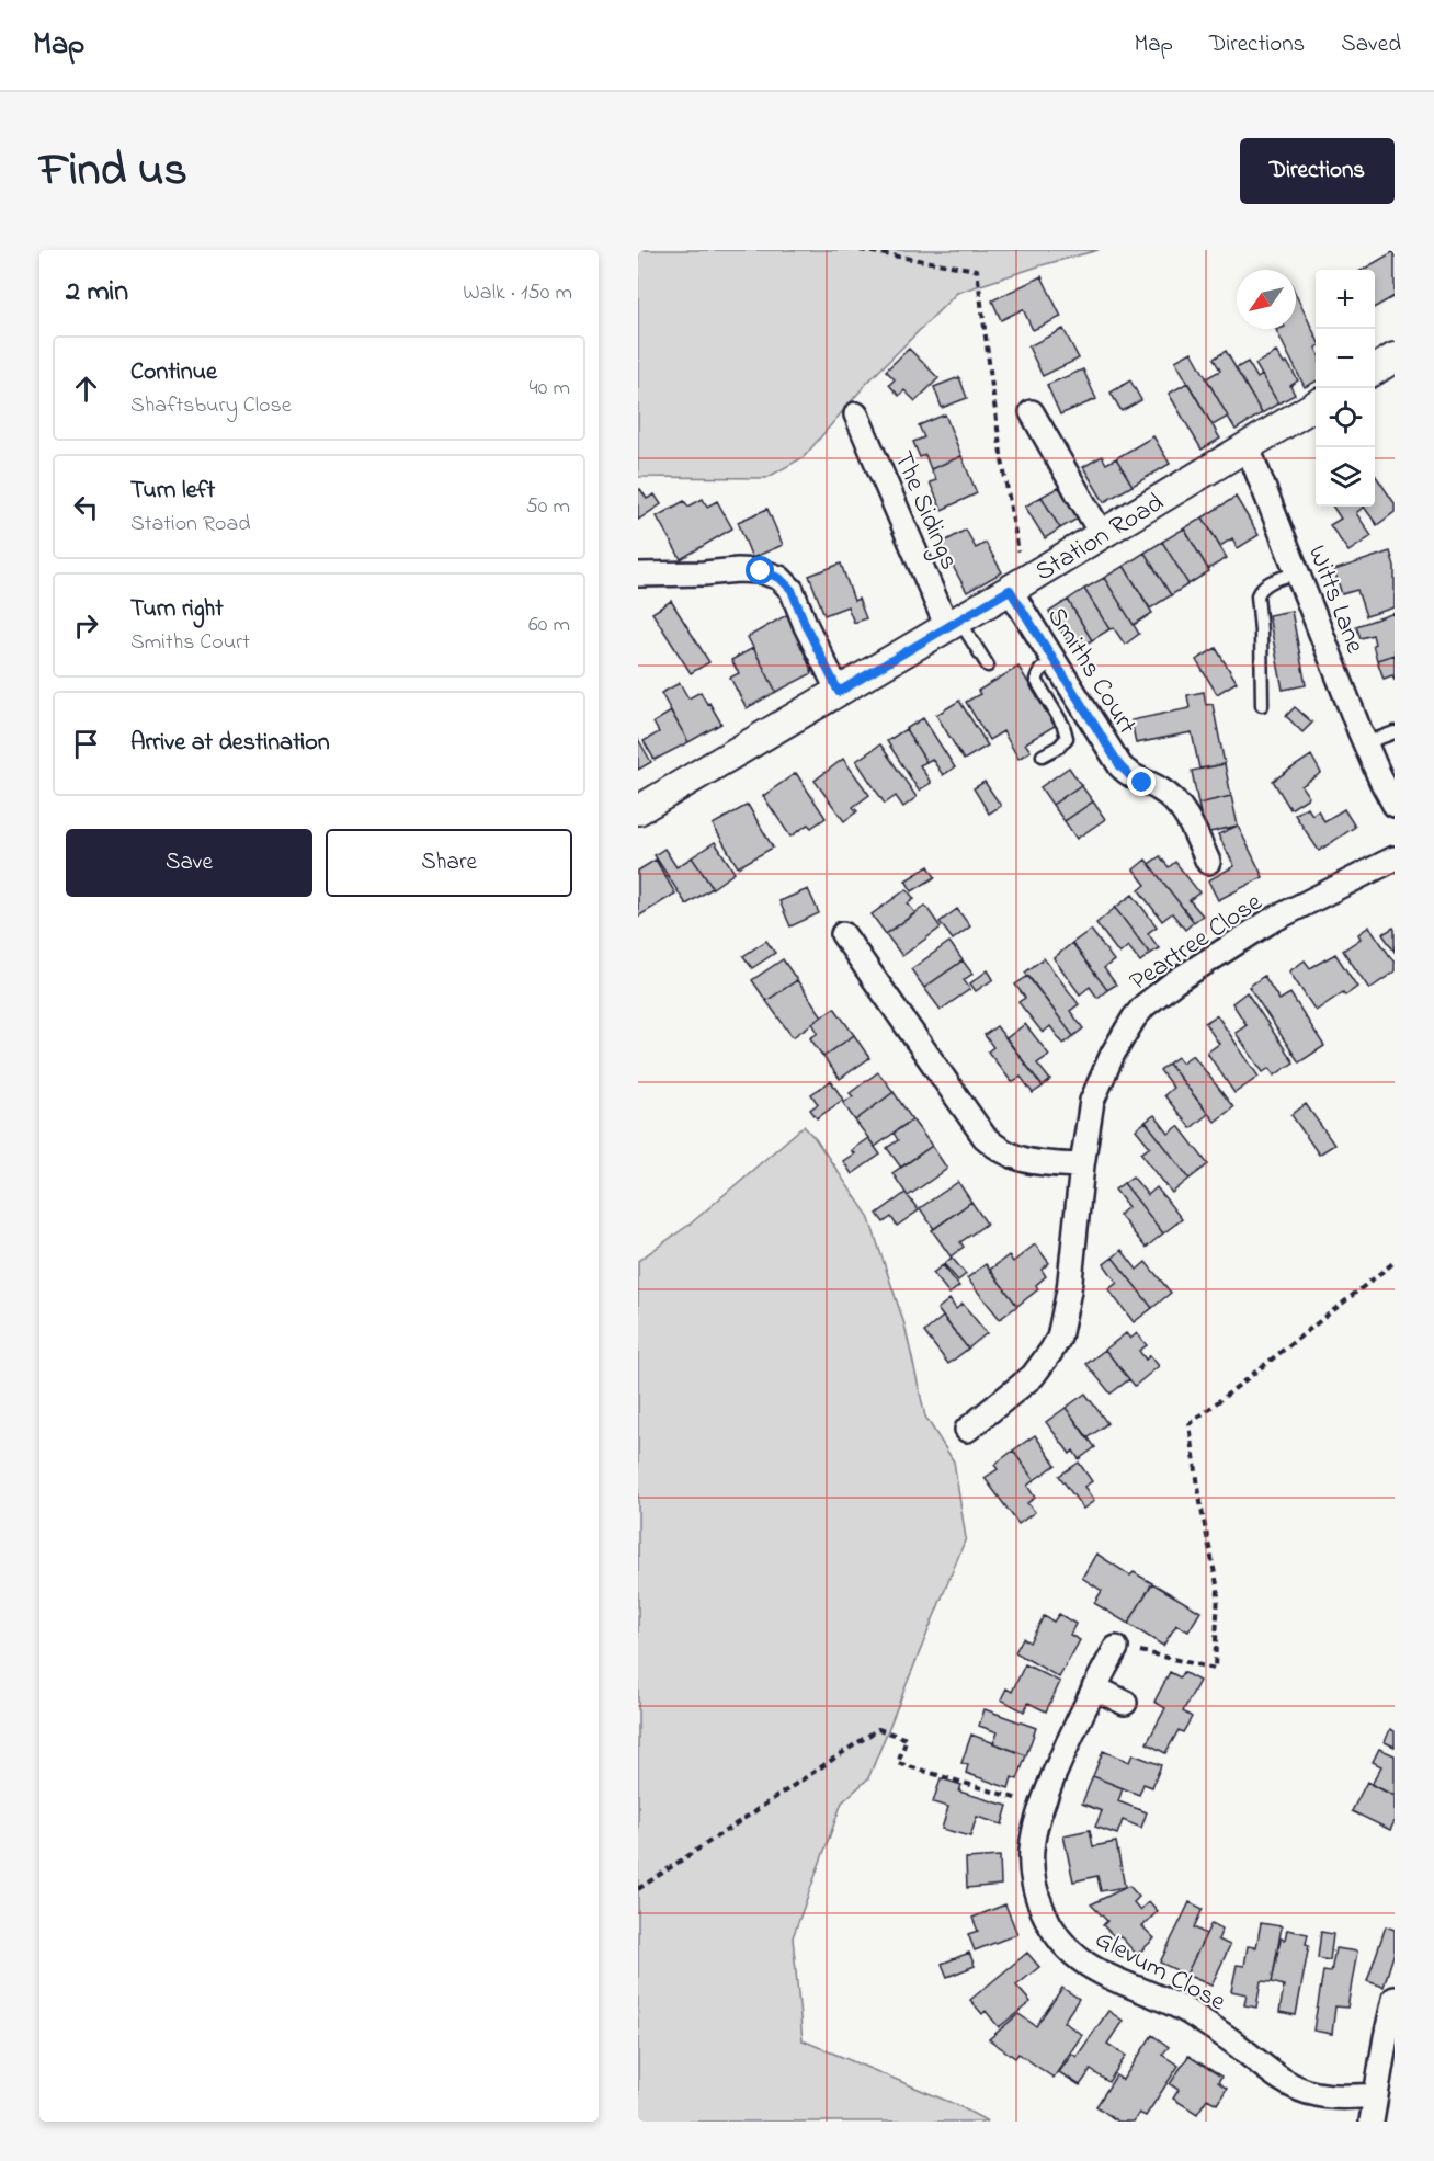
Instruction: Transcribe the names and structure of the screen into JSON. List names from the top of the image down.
{
  "streets": {
    "street": [
      "The Sidings",
      "Station Road",
      "Witts Lane",
      "Smiths Court",
      "Peartree Close",
      "Glevum Close"
    ]
  },
  "crossings": [
    ["The Sidings", "Station Road"],
    ["Station Road", "Witts Lane"],
    ["Station Road", "Smiths Court"]
  ],
  "north": "bottom left",
  "page": {
    "header": "Map",
    "nav": ["Map", "Directions", "Saved"],
    "title": "Find us",
    "buttons": [
      "Directions",
      ["Save", "Share"]
    ],
    "heading": ["2 min", "Walk · 150 m"],
    "map_buttons": ["+", "−"],
    "list": [
      ["Continue", "Shaftsbury Close", "40 m"],
      ["Turn left", "Station Road", "50 m"],
      ["Turn right", "Smiths Court", "60 m"],
      "Arrive at destination"
    ]
  }
}
